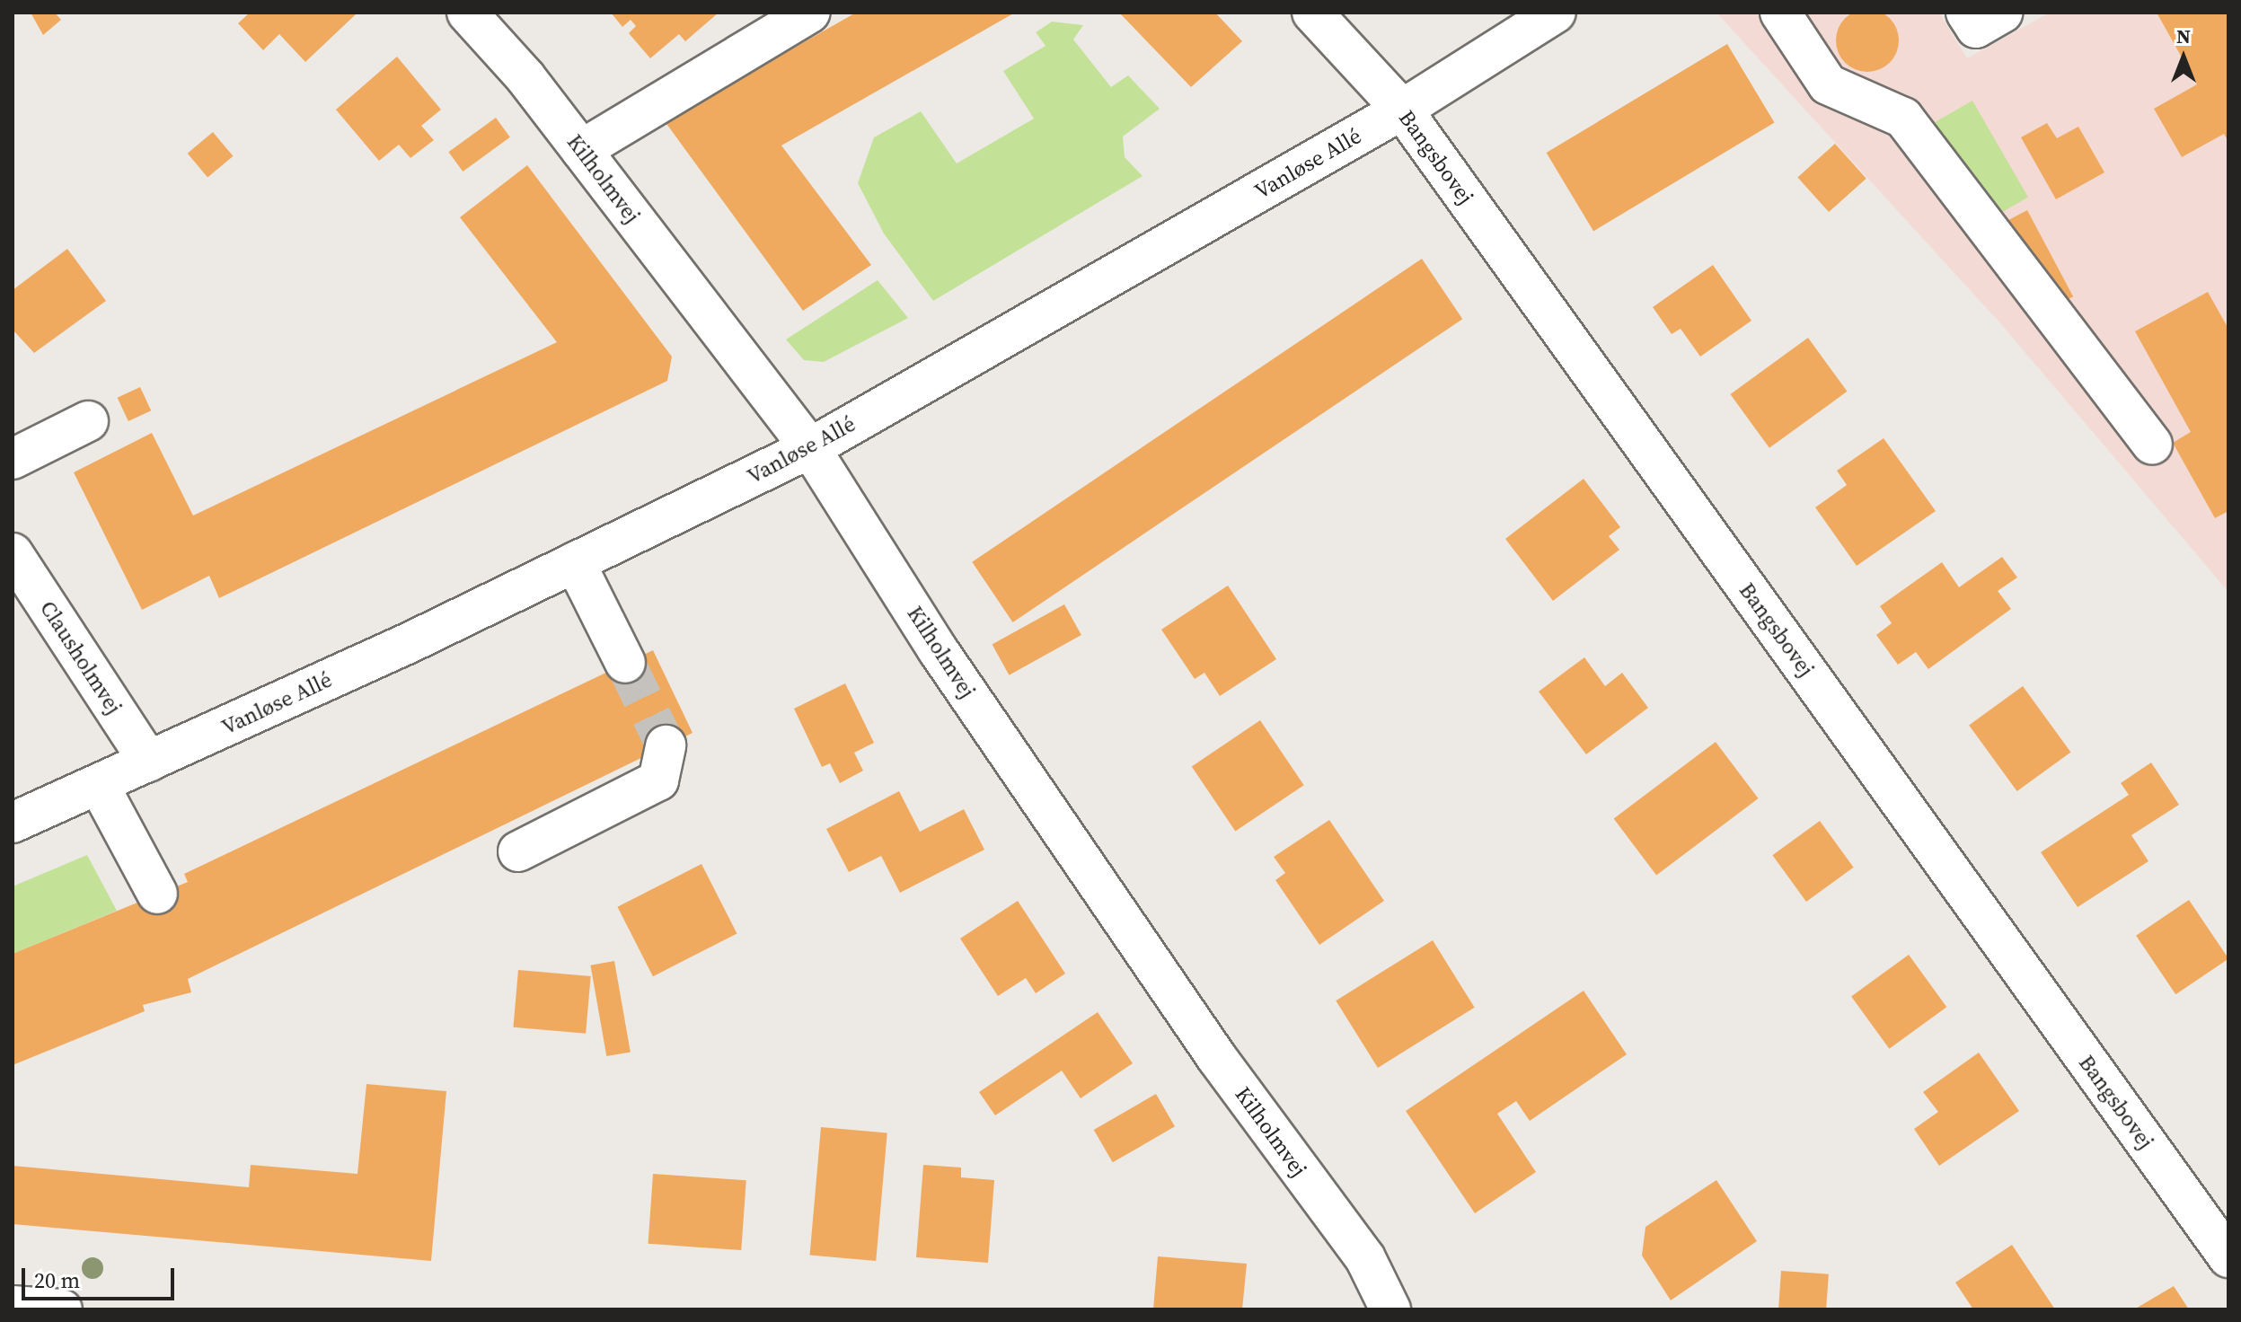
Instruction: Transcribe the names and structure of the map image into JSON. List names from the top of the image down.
{
  "streets": {
    "street": [
      "Bangsbovej",
      "Vanløse Allé",
      "Kilholmvej",
      "Clausholmvej"
    ]
  },
  "crossings": [
    ["Bangsbovej", "Vanløse Allé"],
    ["Vanløse Allé", "Kilholmvej"],
    ["Vanløse Allé", "Clausholmvej"]
  ],
  "scale_bar": "20 m",
  "north": "top"
}
